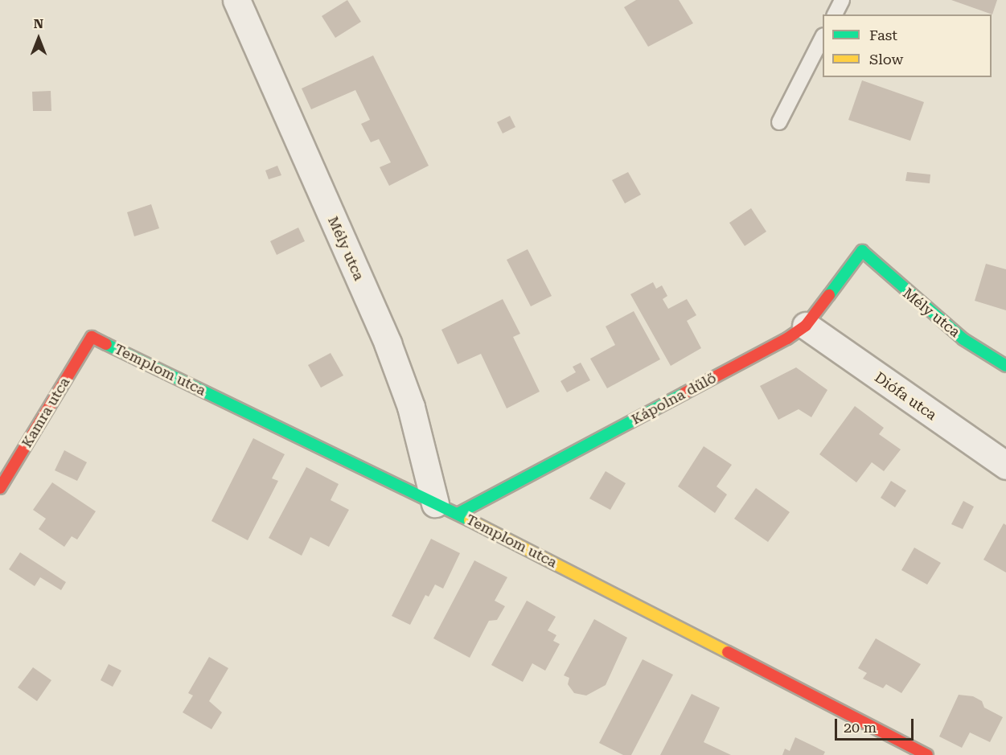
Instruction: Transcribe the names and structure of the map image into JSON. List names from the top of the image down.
{
  "streets": {
    "street": [
      "Mély utca",
      "Templom utca",
      "Diófa utca",
      "Kápolna dűlő",
      "Kamra utca"
    ]
  },
  "crossings": [
    ["Mély utca", "Templom utca"],
    ["Mély utca", "Kápolna dűlő"],
    ["Templom utca", "Kápolna dűlő"],
    ["Templom utca", "Kamra utca"],
    ["Diófa utca", "Kápolna dűlő"]
  ],
  "legend": ["Fast", "Slow"],
  "scale_bar": "20 m",
  "north": "top"
}
